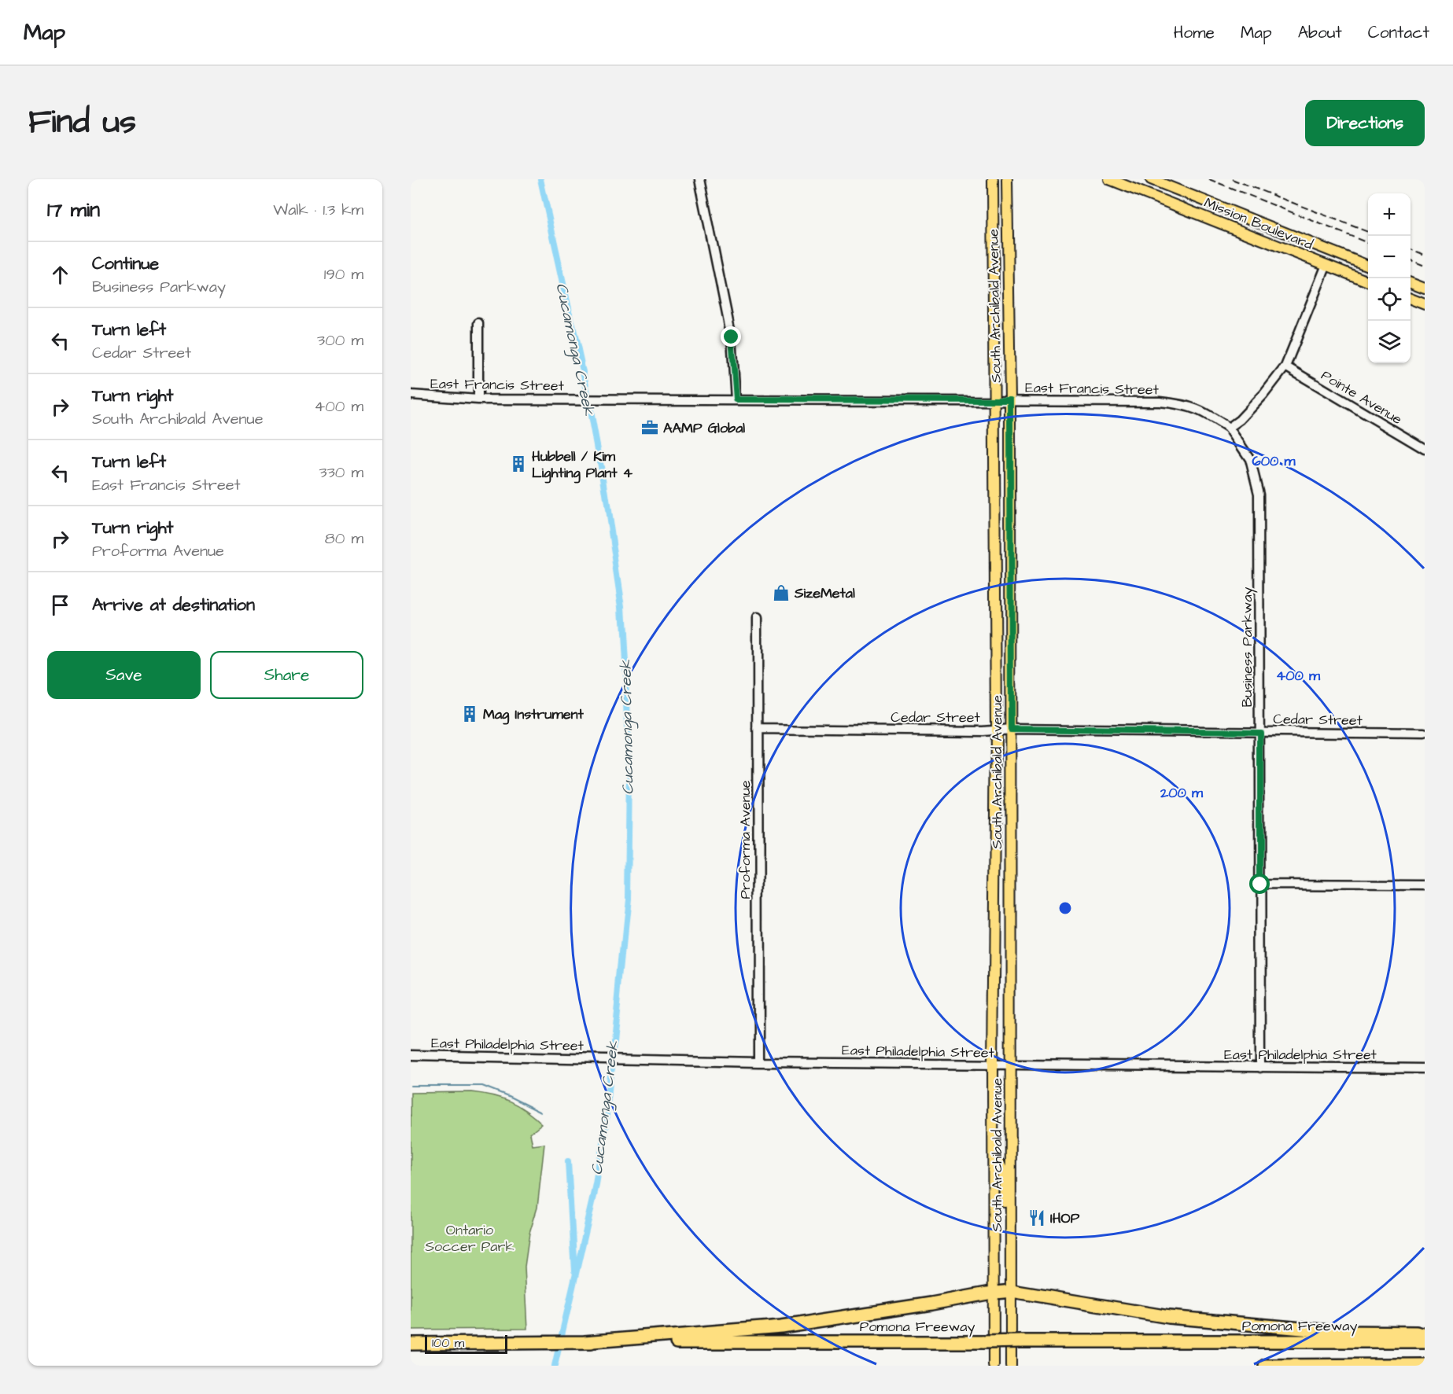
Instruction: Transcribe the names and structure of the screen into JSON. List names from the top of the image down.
{
  "streets": {
    "highway": ["Pomona Freeway"],
    "main road": ["Mission Boulevard", "South Archibald Avenue"],
    "street": [
      "East Francis Street",
      "Pointe Avenue",
      "Business Parkway",
      "Cedar Street",
      "Proforma Avenue",
      "East Philadelphia Street"
    ]
  },
  "crossings": [
    ["South Archibald Avenue", "East Francis Street"],
    ["South Archibald Avenue", "Cedar Street"],
    ["South Archibald Avenue", "East Philadelphia Street"],
    ["East Francis Street", "Business Parkway"],
    ["Business Parkway", "Cedar Street"],
    ["Business Parkway", "East Philadelphia Street"],
    ["Cedar Street", "Proforma Avenue"],
    ["Proforma Avenue", "East Philadelphia Street"]
  ],
  "water": ["Cucamonga Creek"],
  "parks": ["Ontario Soccer Park"],
  "places": {
    "office": ["AAMP Global"],
    "building": ["Hubbell / Kim Lighting Plant 4", "Mag Instrument"],
    "shop": ["SizeMetal"],
    "restaurant": ["IHOP"]
  },
  "scale_bar": "100 m",
  "page": {
    "header": "Map",
    "nav": [
      "Home",
      "Map",
      "About",
      "Contact"
    ],
    "title": "Find us",
    "buttons": [
      "Directions",
      ["Save", "Share"]
    ],
    "heading": ["17 min", "Walk · 1.3 km"],
    "map_buttons": ["+", "−"],
    "list": [
      ["Continue", "Business Parkway", "190 m"],
      ["Turn left", "Cedar Street", "300 m"],
      ["Turn right", "South Archibald Avenue", "400 m"],
      ["Turn left", "East Francis Street", "330 m"],
      ["Turn right", "Proforma Avenue", "80 m"],
      "Arrive at destination"
    ],
    "scale": "100 m"
  },
  "rings": ["600 m", "400 m", "200 m"]
}
